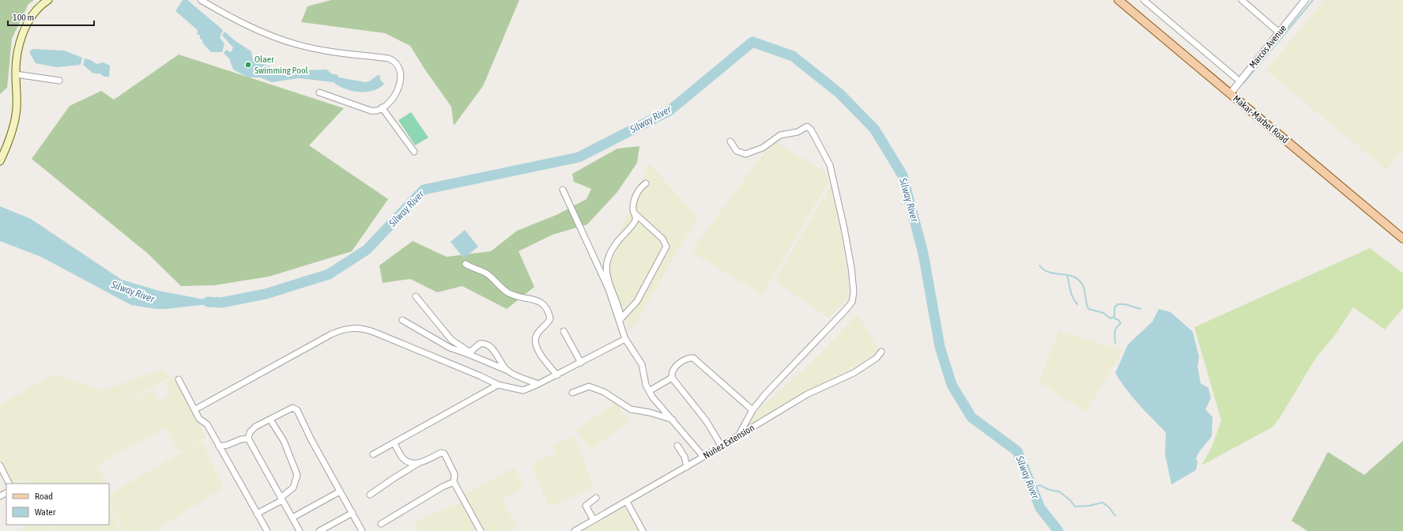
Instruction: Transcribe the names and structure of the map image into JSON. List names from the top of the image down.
{
  "streets": {
    "main road": ["Makar-Marbel Road"],
    "street": ["Marcos Avenue", "Nuñez Extension"]
  },
  "crossings": [
    ["Marcos Avenue", "Makar-Marbel Road"]
  ],
  "water": ["Silway River"],
  "places": ["Olaer Swimming Pool"],
  "legend": ["Road", "Water"],
  "scale_bar": "100 m"
}
